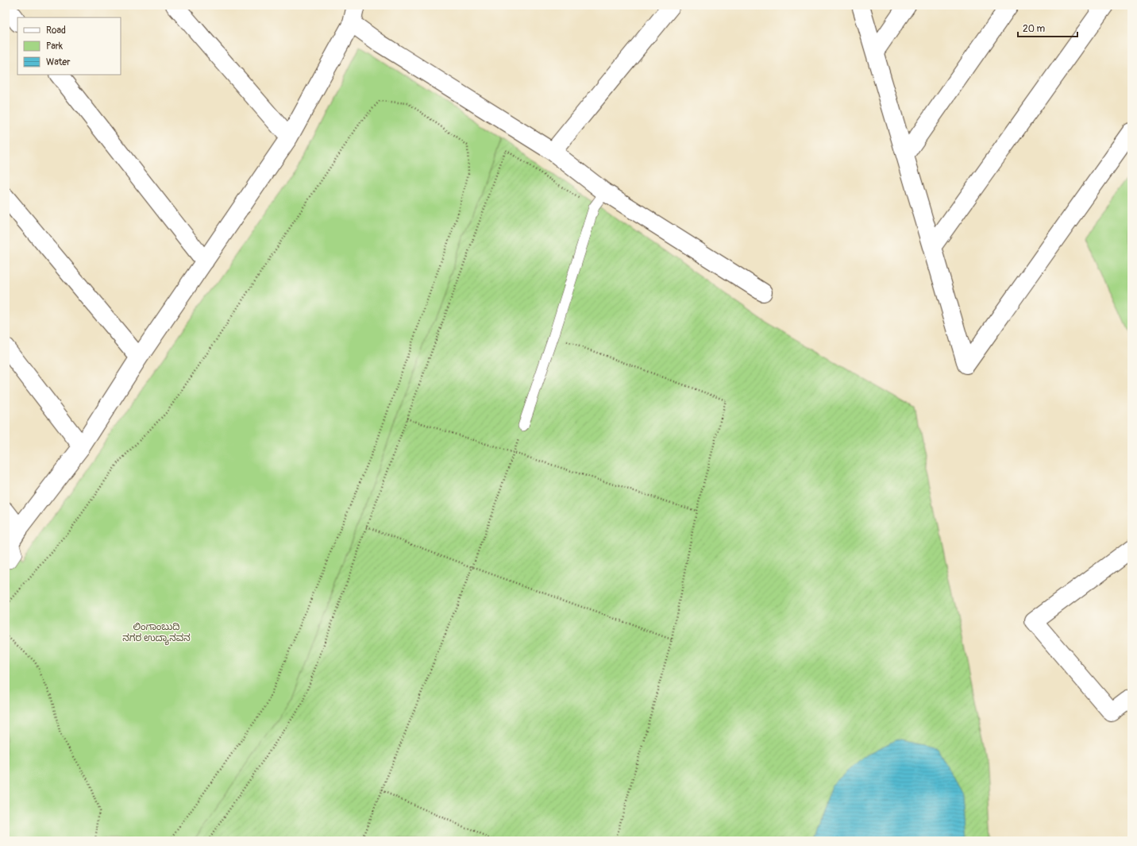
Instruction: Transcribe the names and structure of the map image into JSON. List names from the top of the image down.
{
  "parks": ["ಲಿಂಗಾಂಬುದಿ ನಗರ ಉದ್ಯಾನವನ"],
  "legend": ["Road", "Park", "Water"],
  "scale_bar": "20 m"
}
